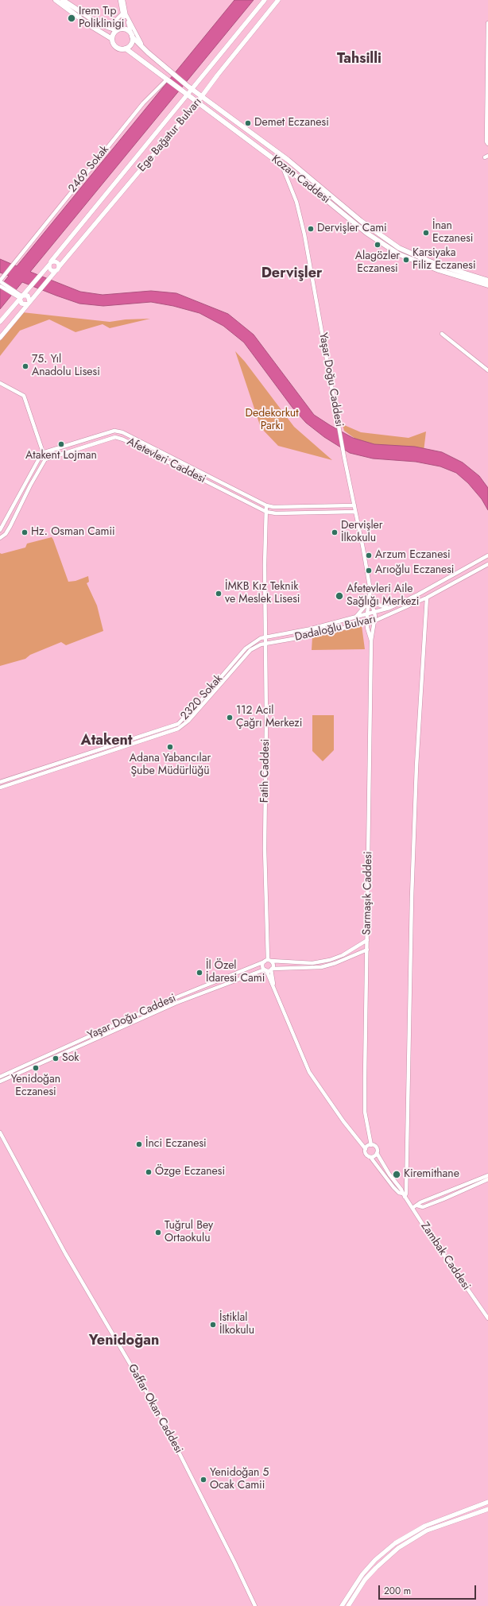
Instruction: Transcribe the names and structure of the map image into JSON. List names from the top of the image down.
{
  "streets": {
    "highway": ["Kozan Caddesi"],
    "main road": [
      "Ege Bağatur Bulvarı",
      "2469 Sokak",
      "Yaşar Doğu Caddesi",
      "Afetevleri Caddesi",
      "Dadaloğlu Bulvarı",
      "2320 Sokak",
      "Fatih Caddesi",
      "Sarmaşık Caddesi",
      "Zambak Caddesi",
      "Gaffar Okan Caddesi"
    ]
  },
  "crossings": [
    ["Ege Bağatur Bulvarı", "Kozan Caddesi"],
    ["2469 Sokak", "Kozan Caddesi"],
    ["Kozan Caddesi", "Yaşar Doğu Caddesi"],
    ["Yaşar Doğu Caddesi", "Afetevleri Caddesi"],
    ["Yaşar Doğu Caddesi", "Fatih Caddesi"],
    ["Yaşar Doğu Caddesi", "Sarmaşık Caddesi"],
    ["Afetevleri Caddesi", "Fatih Caddesi"],
    ["Dadaloğlu Bulvarı", "2320 Sokak"],
    ["Dadaloğlu Bulvarı", "Fatih Caddesi"],
    ["2320 Sokak", "Fatih Caddesi"],
    ["Sarmaşık Caddesi", "Zambak Caddesi"]
  ],
  "districts": [
    "Tahsilli",
    "Dervişler",
    "Atakent",
    "Yenidoğan"
  ],
  "parks": ["Dedekorkut Parkı"],
  "places": [
    "Irem Tıp Poliklinigi",
    "Demet Eczanesi",
    "Dervişler Cami",
    "İnan Eczanesi",
    "Alagözler Eczanesi",
    "Karsiyaka Filiz Eczanesi",
    "75. Yıl Anadolu Lisesi",
    "Atakent Lojman",
    "Hz. Osman Camii",
    "Dervişler İlkokulu",
    "Arzum Eczanesi",
    "Arıoğlu Eczanesi",
    "İMKB Kız Teknik ve Meslek Lisesi",
    "Afetevleri Aile Sağlığı Merkezi",
    "112 Acil Çağrı Merkezi",
    "Adana Yabancılar Şube Müdürlüğü",
    "İl Özel İdaresi Cami",
    "Sok",
    "Yenidoğan Eczanesi",
    "İnci Eczanesi",
    "Özge Eczanesi",
    "Kiremithane",
    "Tuğrul Bey Ortaokulu",
    "İstiklal İlkokulu",
    "Yenidoğan 5 Ocak Camii"
  ],
  "scale_bar": "200 m"
}
